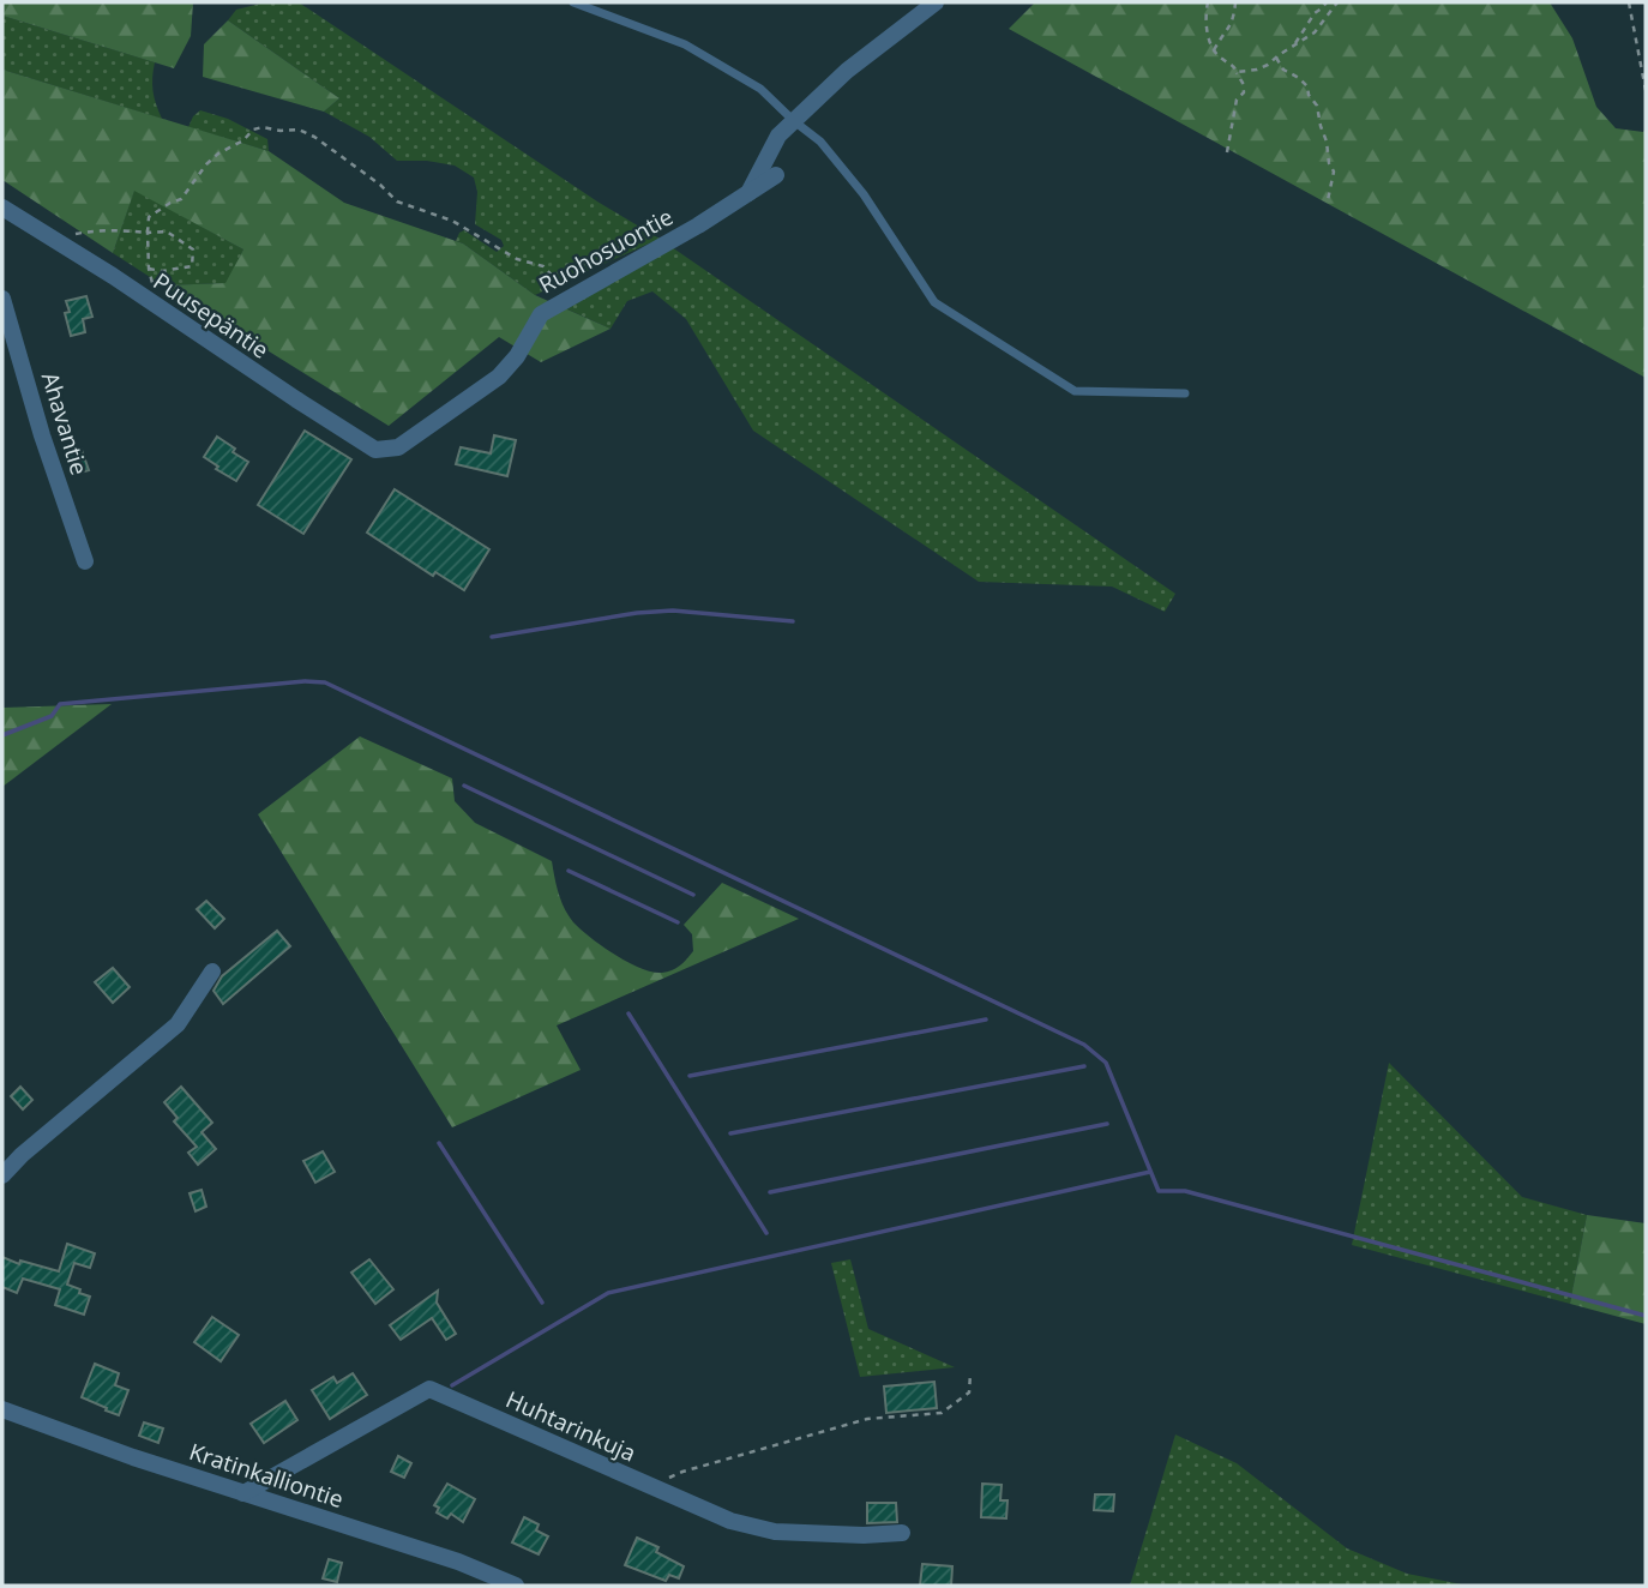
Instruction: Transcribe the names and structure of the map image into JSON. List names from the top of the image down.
{
  "streets": {
    "street": [
      "Ruohosuontie",
      "Puusepäntie",
      "Ahavantie",
      "Huhtarinkuja",
      "Kratinkalliontie"
    ]
  },
  "crossings": [
    ["Ruohosuontie", "Puusepäntie"],
    ["Huhtarinkuja", "Kratinkalliontie"]
  ]
}
